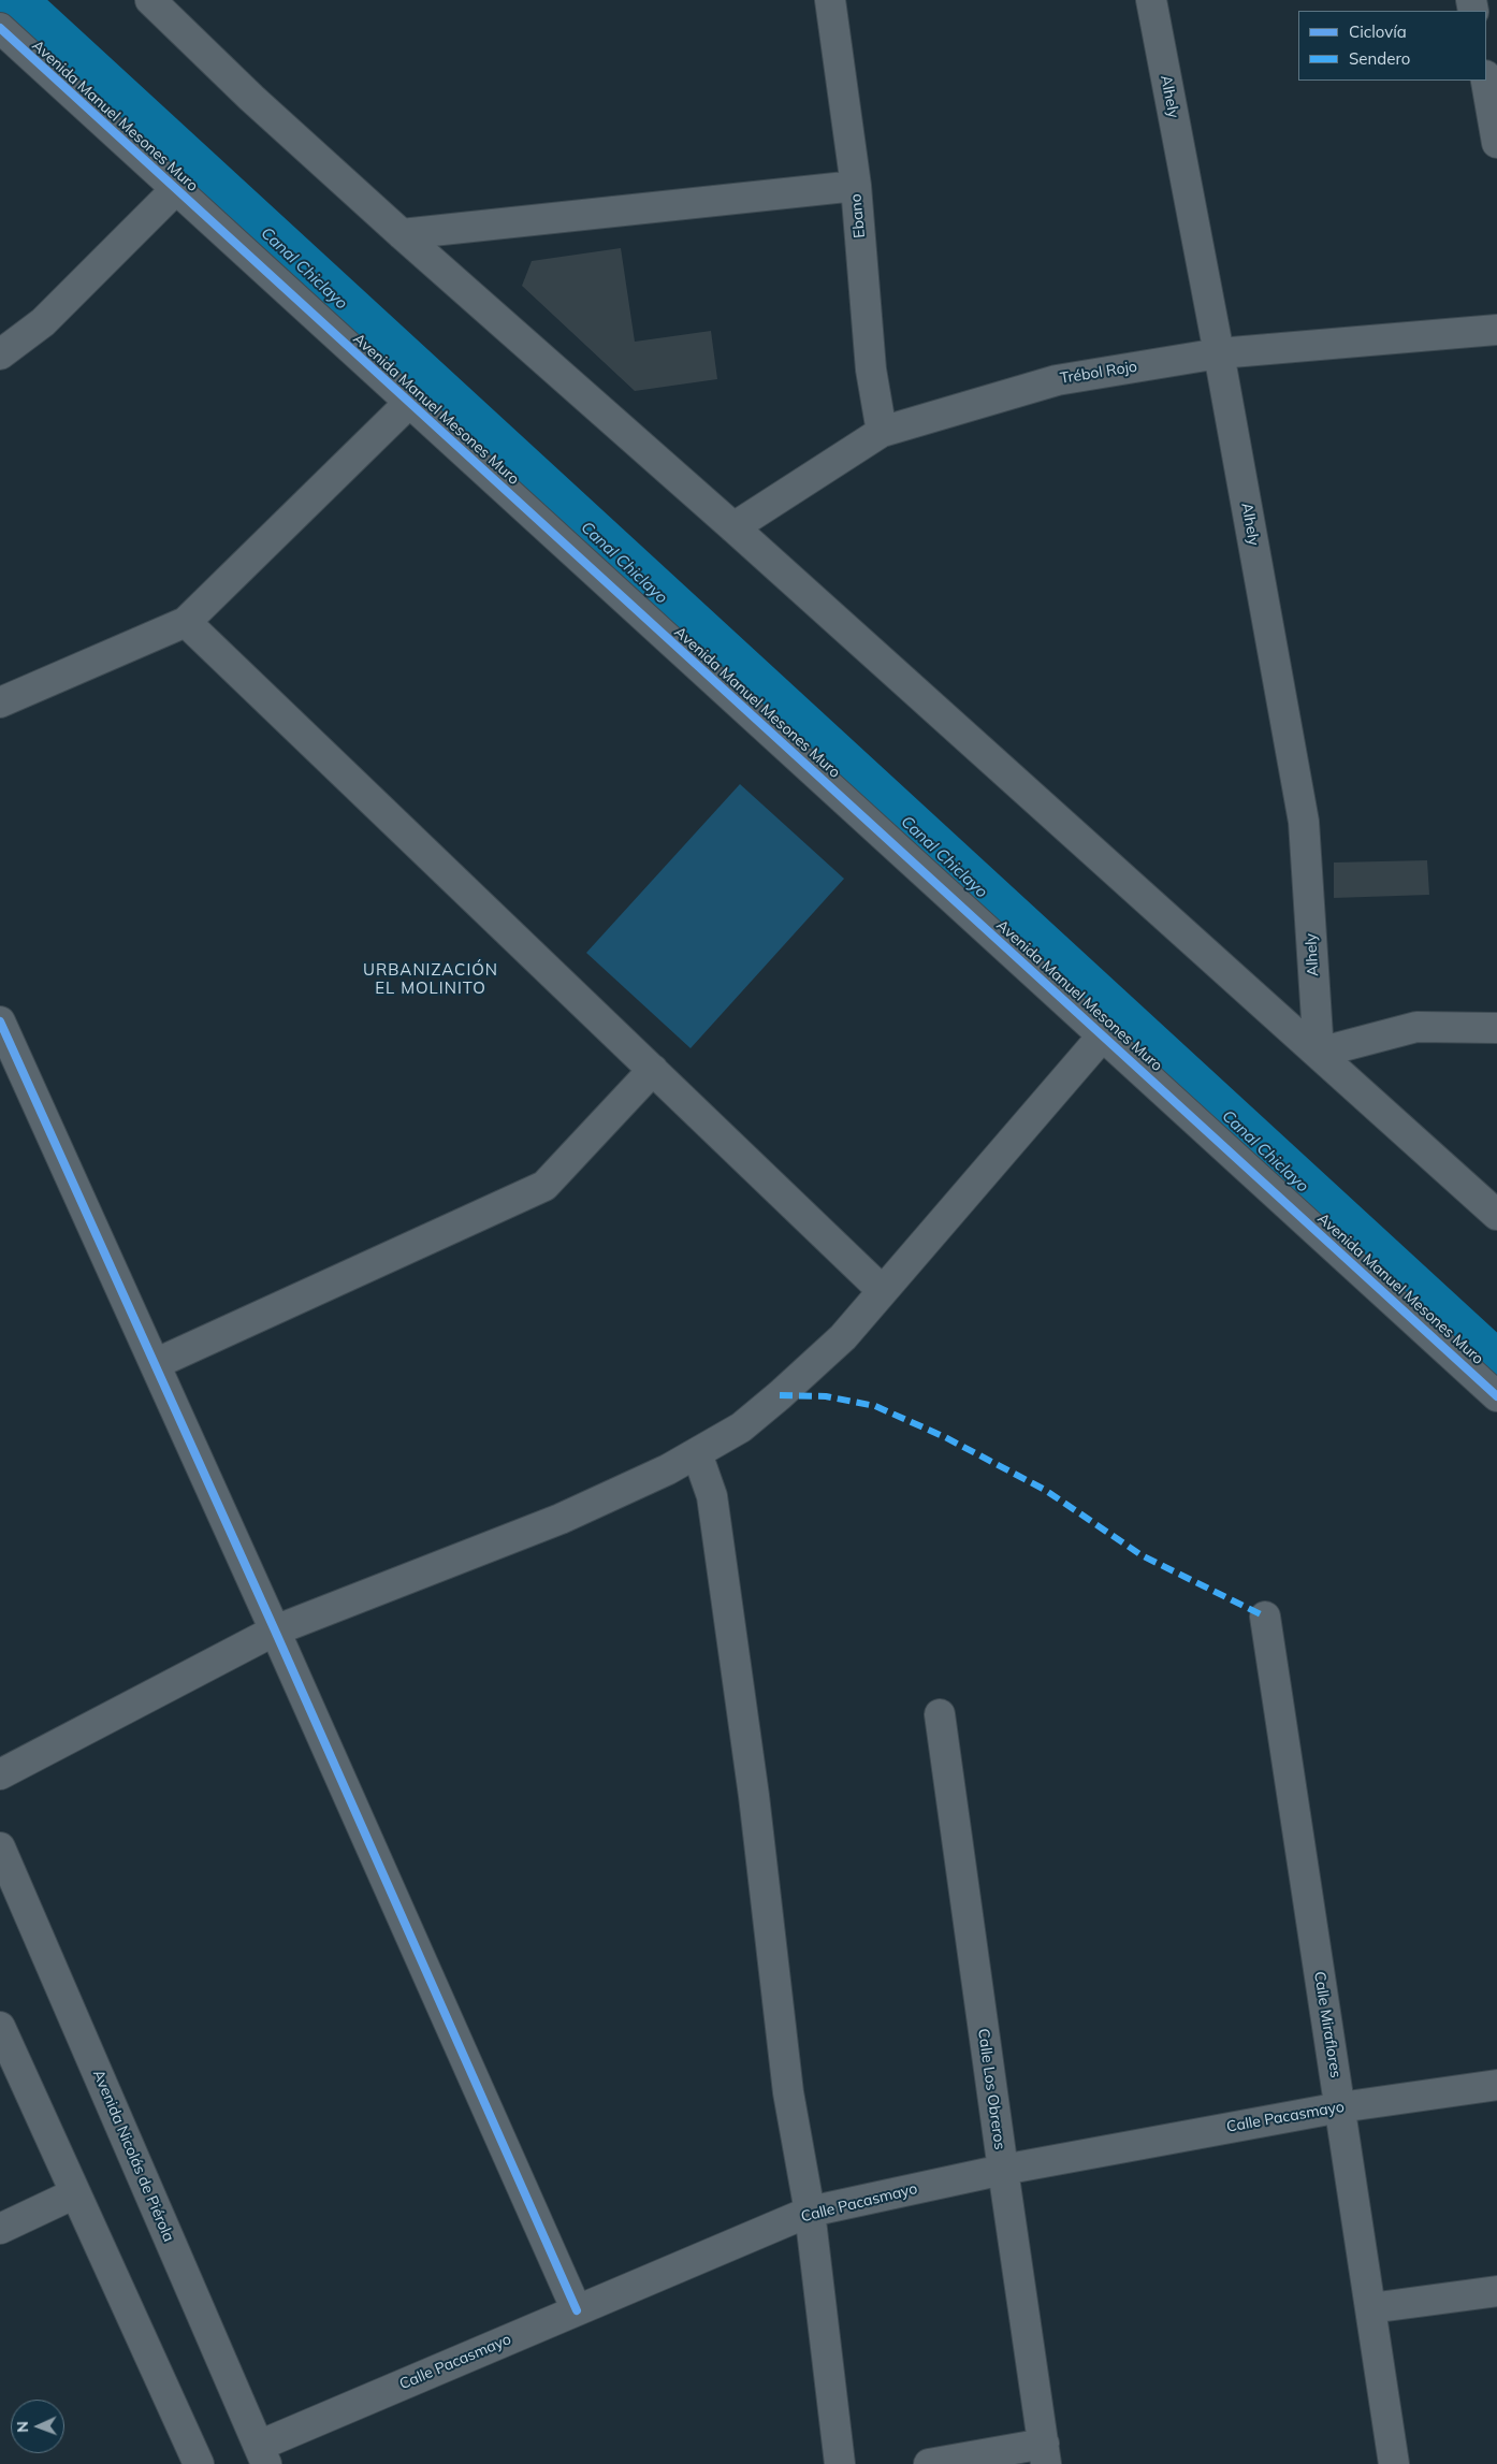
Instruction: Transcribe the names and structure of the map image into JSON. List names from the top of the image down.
{
  "streets": {
    "street": [
      "Alhely",
      "Avenida Manuel Mesones Muro",
      "Ebano",
      "Trébol Rojo",
      "Calle Miraflores",
      "Calle Los Obreros",
      "Calle Pacasmayo",
      "Avenida Nicolás de Piérola"
    ]
  },
  "crossings": [
    ["Alhely", "Trébol Rojo"],
    ["Ebano", "Trébol Rojo"],
    ["Calle Miraflores", "Calle Pacasmayo"],
    ["Calle Los Obreros", "Calle Pacasmayo"],
    ["Calle Pacasmayo", "Avenida Nicolás de Piérola"]
  ],
  "districts": ["URBANIZACIÓN EL MOLINITO"],
  "water": ["Canal Chiclayo"],
  "legend": ["Ciclovía", "Sendero"],
  "north": "left"
}
